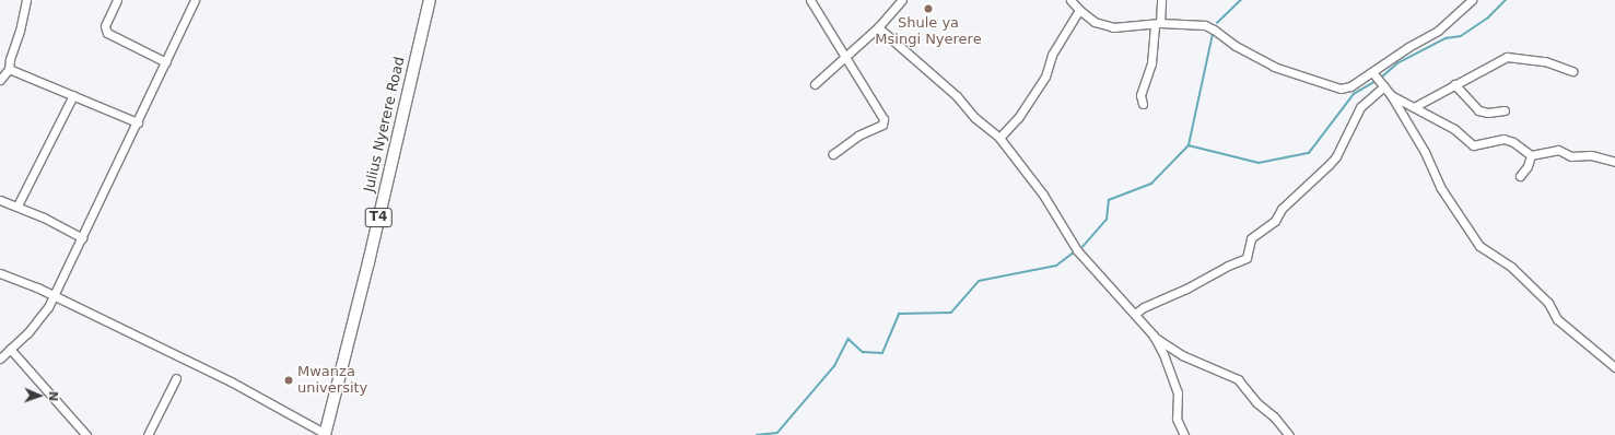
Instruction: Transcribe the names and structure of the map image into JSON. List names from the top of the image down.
{
  "streets": {
    "highway": ["Julius Nyerere Road", "T4"]
  },
  "places": ["Shule ya Msingi Nyerere", "Mwanza university"],
  "north": "right"
}
